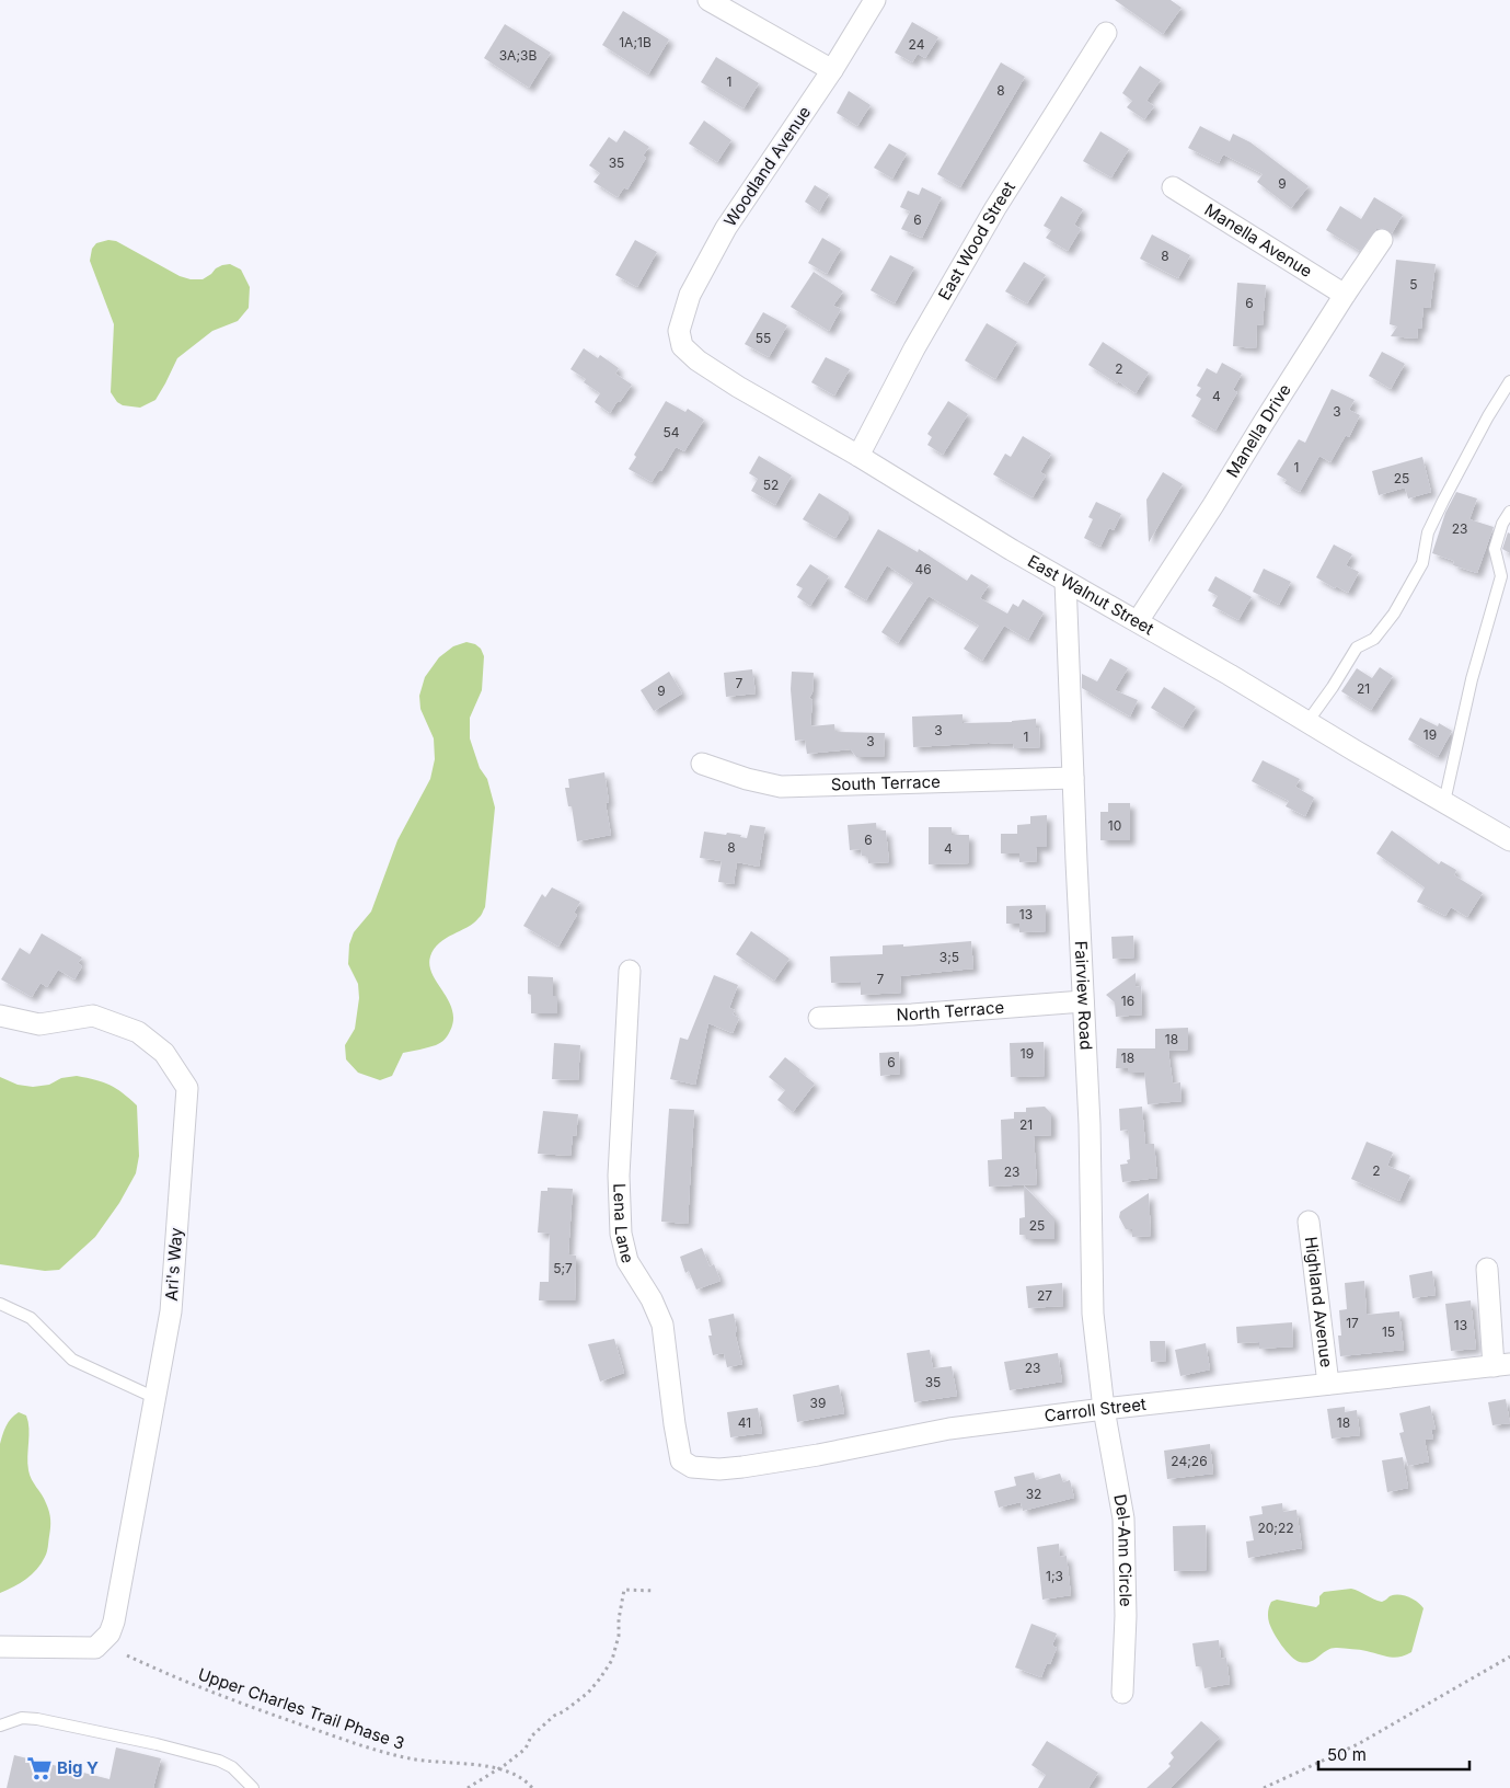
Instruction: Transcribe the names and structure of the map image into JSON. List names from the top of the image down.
{
  "streets": {
    "street": [
      "Woodland Avenue",
      "Manella Avenue",
      "East Wood Street",
      "Manella Drive",
      "East Walnut Street",
      "South Terrace",
      "Fairview Road",
      "North Terrace",
      "Lena Lane",
      "Ari's Way",
      "Highland Avenue",
      "Carroll Street",
      "Del-Ann Circle"
    ],
    "path": ["Upper Charles Trail Phase 3"]
  },
  "crossings": [
    ["Woodland Avenue", "East Walnut Street"],
    ["Manella Avenue", "Manella Drive"],
    ["East Wood Street", "East Walnut Street"],
    ["Manella Drive", "East Walnut Street"],
    ["East Walnut Street", "Fairview Road"],
    ["South Terrace", "Fairview Road"],
    ["Fairview Road", "North Terrace"],
    ["Fairview Road", "Carroll Street"],
    ["Fairview Road", "Del-Ann Circle"],
    ["Lena Lane", "Carroll Street"],
    ["Highland Avenue", "Carroll Street"],
    ["Carroll Street", "Del-Ann Circle"]
  ],
  "places": {
    "supermarket": ["Big Y"]
  },
  "house_numbers": [
    "1A;1B",
    "24",
    "3A;3B",
    "1",
    "8",
    "35",
    "9",
    "6",
    "8",
    "5",
    "6",
    "55",
    "2",
    "4",
    "3",
    "54",
    "1",
    "25",
    "52",
    "23",
    "46",
    "7",
    "21",
    "9",
    "3",
    "19",
    "1",
    "3",
    "10",
    "6",
    "8",
    "4",
    "13",
    "3;5",
    "7",
    "16",
    "18",
    "19",
    "18",
    "6",
    "21",
    "2",
    "23",
    "25",
    "5;7",
    "27",
    "17",
    "13",
    "15",
    "23",
    "35",
    "39",
    "41",
    "18",
    "24;26",
    "32",
    "20;22",
    "1;3"
  ],
  "scale_bar": "50 m"
}
